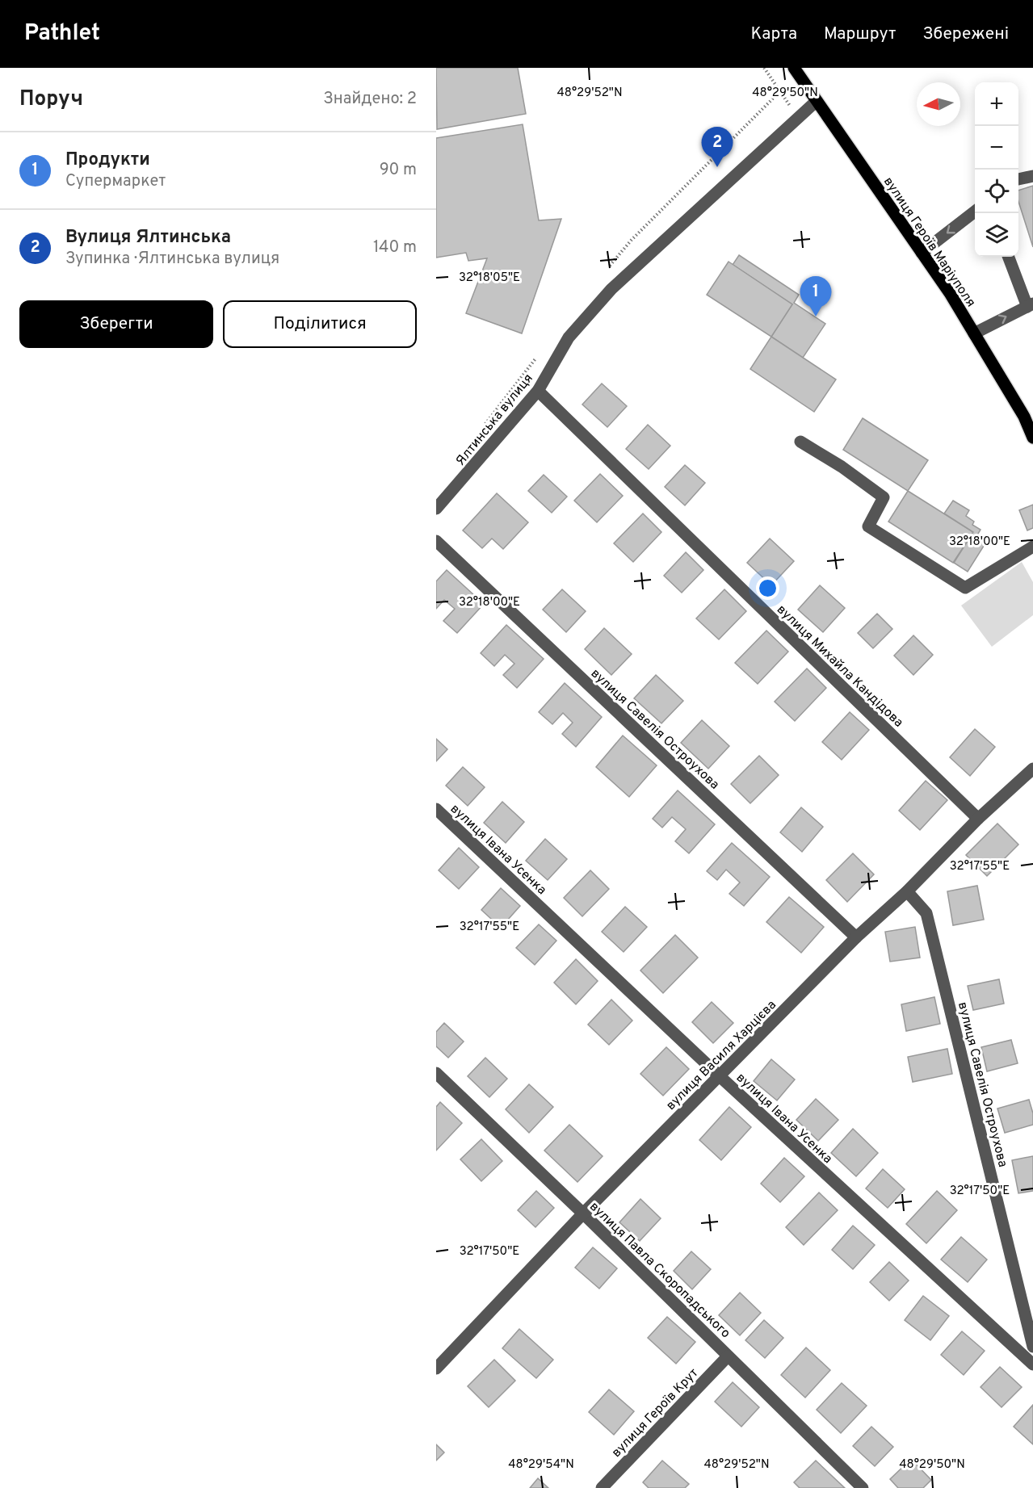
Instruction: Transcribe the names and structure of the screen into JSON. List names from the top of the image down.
{
  "streets": {
    "main road": ["вулиця Героїв Маріуполя"],
    "street": [
      "Ялтинська вулиця",
      "вулиця Михайла Кандідова",
      "вулиця Савелія Остроухова",
      "вулиця Івана Усенка",
      "вулиця Василя Харцієва",
      "вулиця Павла Скоропадського",
      "вулиця Героїв Крут"
    ]
  },
  "crossings": [
    ["вулиця Героїв Маріуполя", "Ялтинська вулиця"],
    ["Ялтинська вулиця", "вулиця Михайла Кандідова"],
    ["вулиця Михайла Кандідова", "вулиця Василя Харцієва"],
    ["вулиця Савелія Остроухова", "вулиця Василя Харцієва"],
    ["вулиця Івана Усенка", "вулиця Василя Харцієва"],
    ["вулиця Василя Харцієва", "вулиця Павла Скоропадського"],
    ["вулиця Павла Скоропадського", "вулиця Героїв Крут"]
  ],
  "north": "left",
  "page": {
    "header": "Pathlet",
    "nav": ["Карта", "Маршрут", "Збережені"],
    "heading": ["Поруч", "Знайдено: 2"],
    "map_buttons": ["+", "−"],
    "pins": ["2", "1"],
    "list": [
      {
        "mark": "1",
        "name": "Продукти",
        "note": "Супермаркет",
        "value": "90 m"
      },
      {
        "mark": "2",
        "name": "Вулиця Ялтинська",
        "note": "Зупинка · Ялтинська вулиця",
        "value": "140 m"
      }
    ],
    "buttons": ["Зберегти", "Поділитися"]
  },
  "coordinates": [
    "48°29'52\"N",
    "48°29'50\"N",
    "32°18'05\"E",
    "32°18'00\"E",
    "32°17'55\"E",
    "32°17'50\"E",
    "48°29'54\"N"
  ]
}
